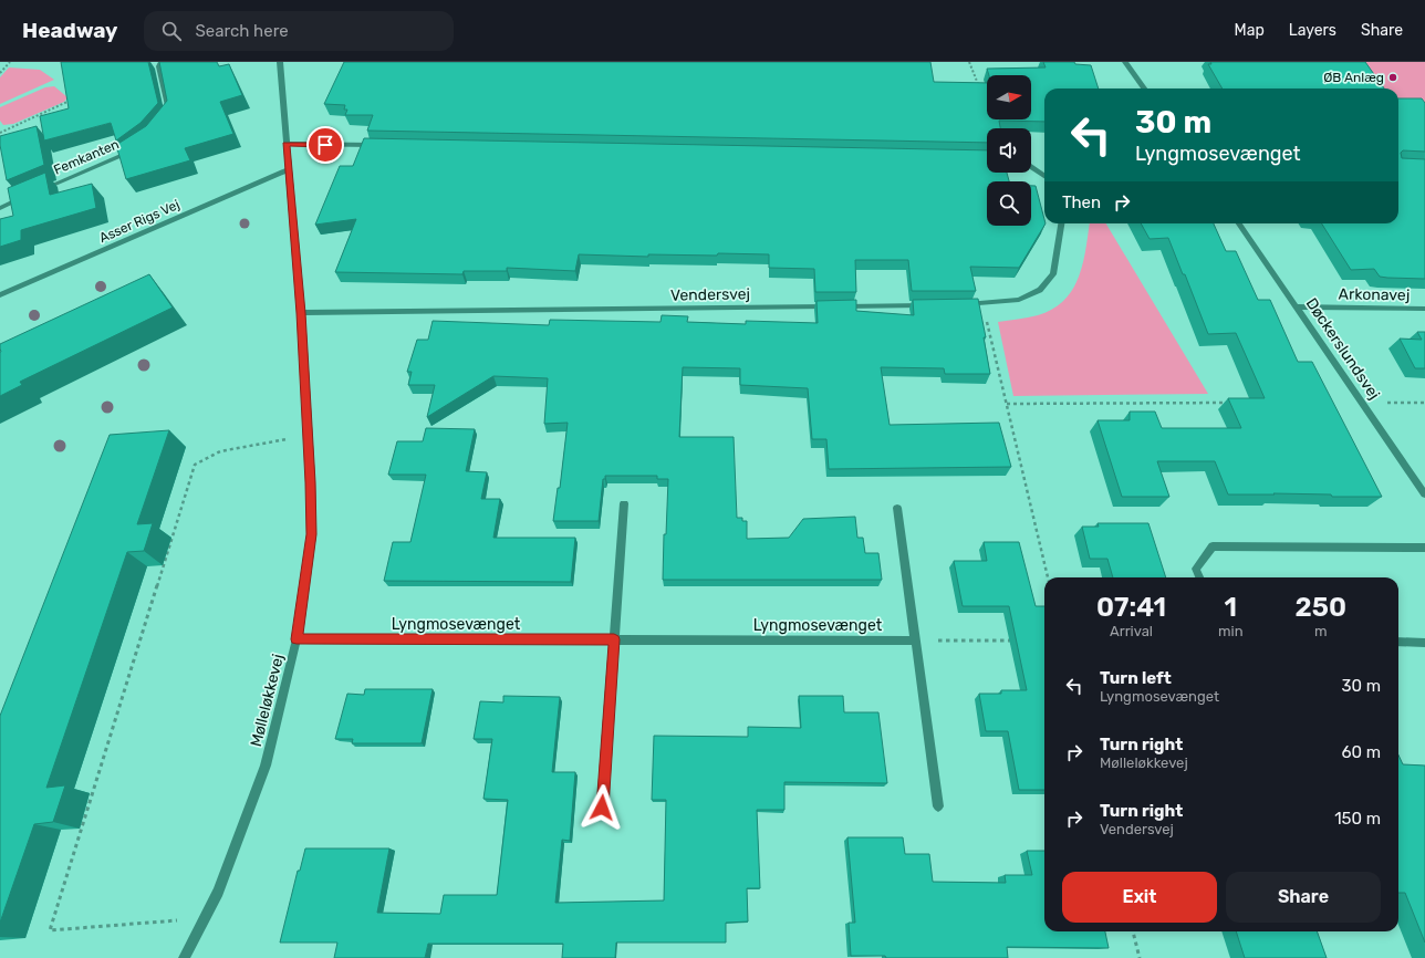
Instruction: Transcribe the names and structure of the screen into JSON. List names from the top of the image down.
{
  "streets": {
    "street": [
      "Femkanten",
      "Asser Rigs Vej",
      "Vendersvej",
      "Arkonavej",
      "Døckerslundsvej",
      "Lyngmosevænget",
      "Mølleløkkevej"
    ]
  },
  "crossings": [
    ["Asser Rigs Vej", "Mølleløkkevej"],
    ["Vendersvej", "Mølleløkkevej"],
    ["Arkonavej", "Døckerslundsvej"],
    ["Lyngmosevænget", "Mølleløkkevej"]
  ],
  "places": ["ØB Anlæg"],
  "north": "right",
  "page": {
    "header": "Headway",
    "search": "Search here",
    "nav": ["Map", "Layers", "Share"],
    "turn": ["30 m", "Lyngmosevænget"],
    "then": "Then",
    "eta": [
      "07:41",
      "Arrival",
      "1",
      "min",
      "250",
      "m"
    ],
    "list": [
      {
        "name": "Turn left",
        "note": "Lyngmosevænget",
        "value": "30 m"
      },
      {
        "name": "Turn right",
        "note": "Mølleløkkevej",
        "value": "60 m"
      },
      {
        "name": "Turn right",
        "note": "Vendersvej",
        "value": "150 m"
      }
    ],
    "buttons": ["Exit", "Share"]
  }
}
